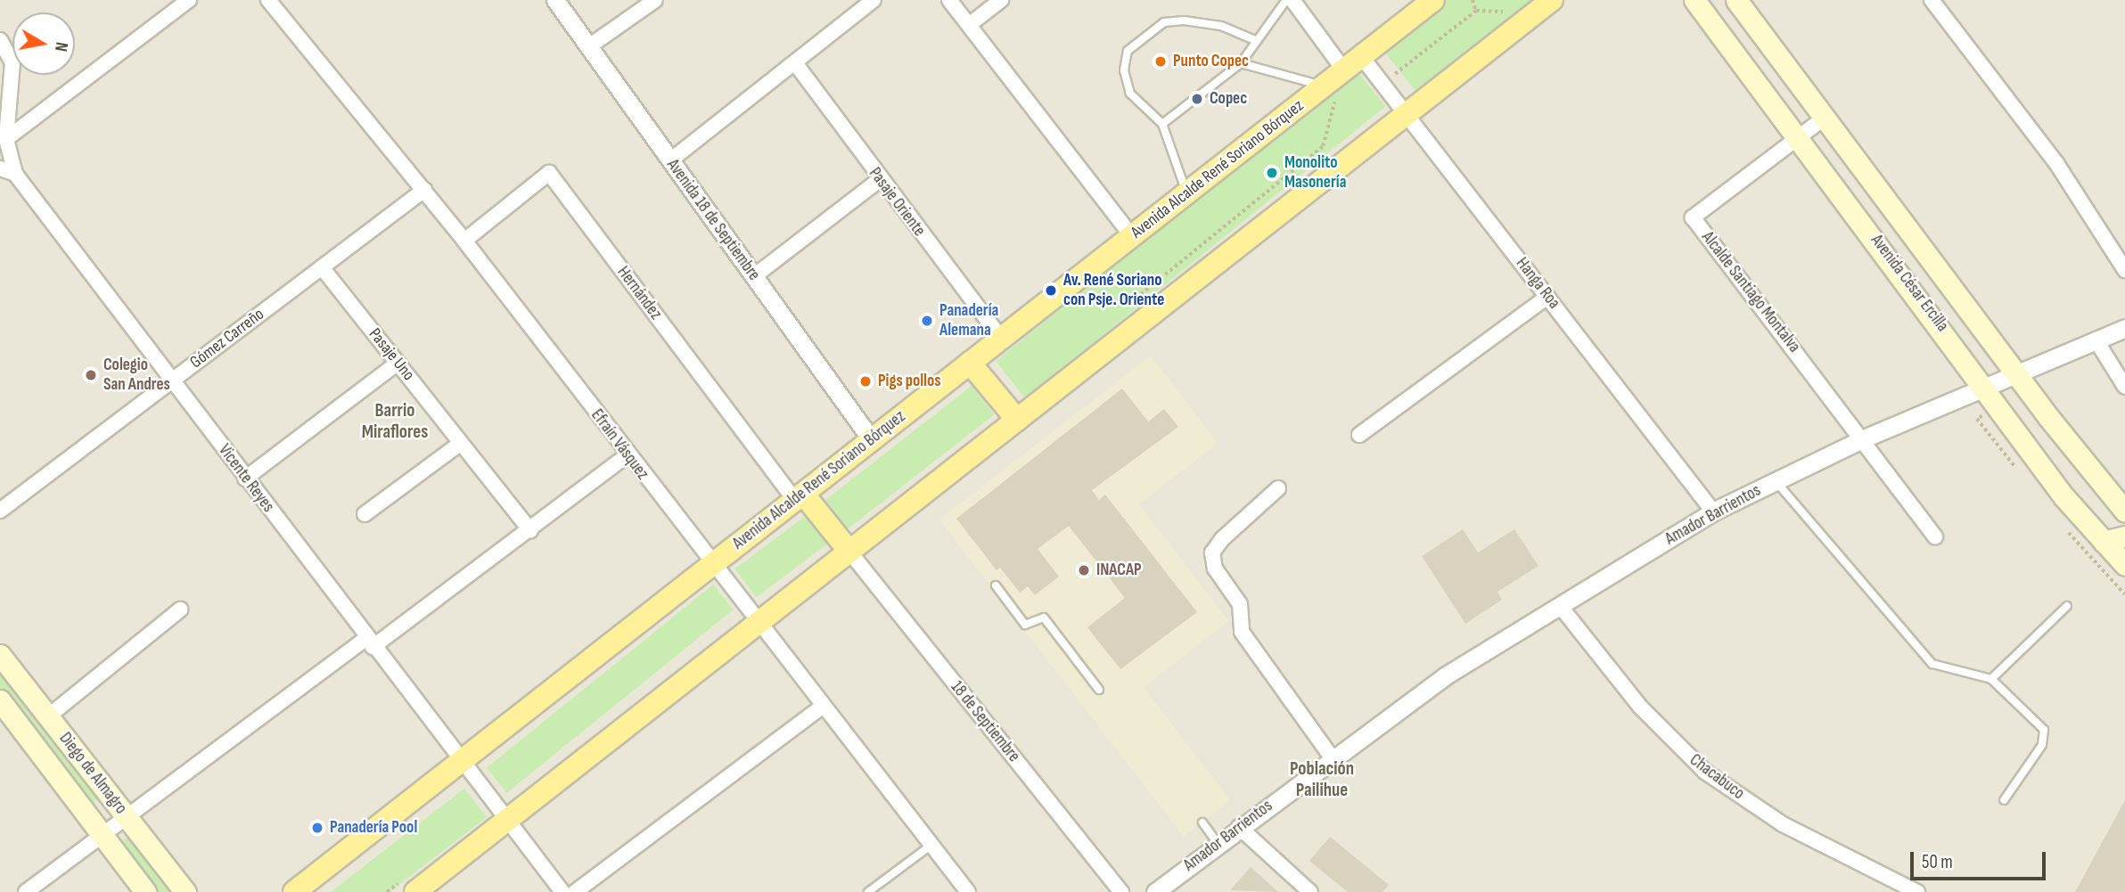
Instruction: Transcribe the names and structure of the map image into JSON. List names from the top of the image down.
{
  "streets": {
    "main road": ["Avenida Alcalde René Soriano Bórquez", "Avenida César Ercilla", "Diego de Almagro"],
    "street": [
      "Pasaje Oriente",
      "Avenida 18 de Septiembre",
      "Hanga Roa",
      "Alcalde Santiago Montalva",
      "Hernández",
      "Gómez Carreño",
      "Pasaje Uno",
      "Efraín Vásquez",
      "Vicente Reyes",
      "Amador Barrientos",
      "18 de Septiembre",
      "Chacabuco"
    ]
  },
  "crossings": [
    ["Avenida Alcalde René Soriano Bórquez", "Pasaje Oriente"],
    ["Avenida Alcalde René Soriano Bórquez", "Avenida 18 de Septiembre"],
    ["Avenida Alcalde René Soriano Bórquez", "Hanga Roa"],
    ["Avenida Alcalde René Soriano Bórquez", "Hernández"],
    ["Avenida Alcalde René Soriano Bórquez", "Efraín Vásquez"],
    ["Avenida Alcalde René Soriano Bórquez", "Vicente Reyes"],
    ["Hanga Roa", "Amador Barrientos"],
    ["Avenida César Ercilla", "Alcalde Santiago Montalva"],
    ["Avenida César Ercilla", "Amador Barrientos"],
    ["Alcalde Santiago Montalva", "Amador Barrientos"],
    ["Hernández", "Efraín Vásquez"],
    ["Gómez Carreño", "Pasaje Uno"],
    ["Gómez Carreño", "Efraín Vásquez"],
    ["Gómez Carreño", "Vicente Reyes"],
    ["Amador Barrientos", "Chacabuco"]
  ],
  "districts": ["Barrio Miraflores", "Población Pailihue"],
  "places": [
    "Punto Copec",
    "Copec",
    "Monolito Masonería",
    "Av. René Soriano con Psje. Oriente",
    "Panadería Alemana",
    "Colegio San Andres",
    "Pigs pollos",
    "INACAP",
    "Panadería Pool"
  ],
  "scale_bar": "50 m",
  "north": "right"
}
